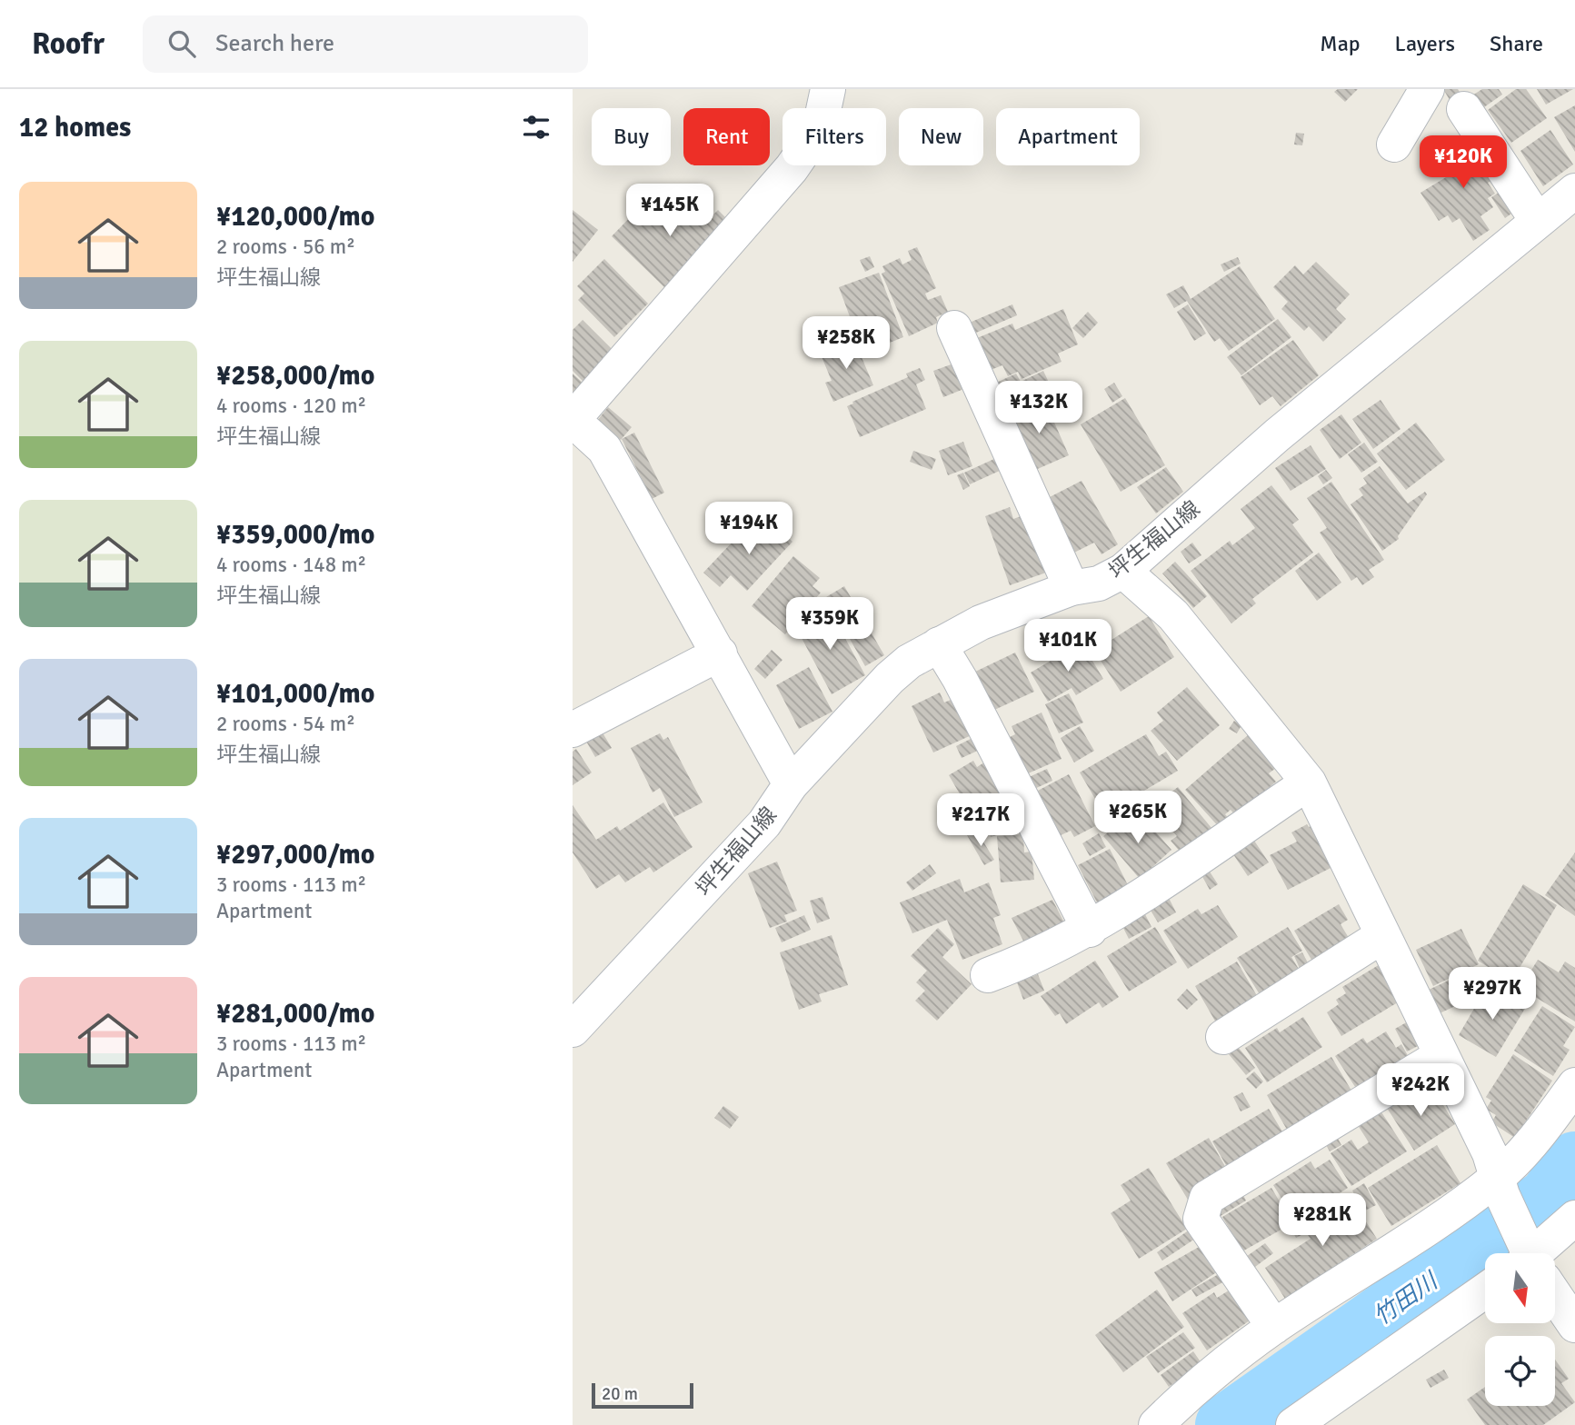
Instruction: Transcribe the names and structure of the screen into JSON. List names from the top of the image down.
{
  "streets": {
    "street": ["坪生福山線"]
  },
  "water": ["竹田川"],
  "scale_bar": "20 m",
  "north": "bottom",
  "page": {
    "header": "Roofr",
    "search": "Search here",
    "nav": ["Map", "Layers", "Share"],
    "heading": "12 homes",
    "chip": [
      "Buy",
      "Rent",
      "Filters",
      "New",
      "Apartment"
    ],
    "price": [
      "¥120K",
      "¥145K",
      "¥258K",
      "¥132K",
      "¥194K",
      "¥359K",
      "¥101K",
      "¥265K",
      "¥217K",
      "¥297K",
      "¥242K",
      "¥281K"
    ],
    "list": [
      {
        "name": "¥120,000/mo",
        "note": "2 rooms · 56 m² · 坪生福山線"
      },
      {
        "name": "¥258,000/mo",
        "note": "4 rooms · 120 m² · 坪生福山線"
      },
      {
        "name": "¥359,000/mo",
        "note": "4 rooms · 148 m² · 坪生福山線"
      },
      {
        "name": "¥101,000/mo",
        "note": "2 rooms · 54 m² · 坪生福山線"
      },
      {
        "name": "¥297,000/mo",
        "note": "3 rooms · 113 m² · Apartment"
      },
      {
        "name": "¥281,000/mo",
        "note": "3 rooms · 113 m² · Apartment"
      }
    ],
    "scale": "20 m"
  }
}
